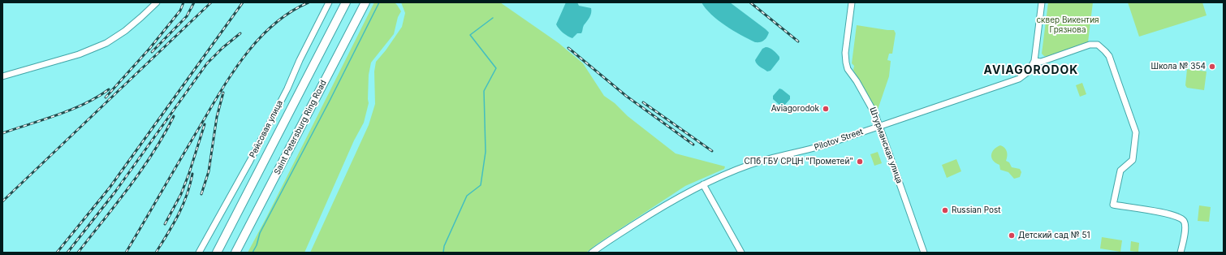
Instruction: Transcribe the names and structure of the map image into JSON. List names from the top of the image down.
{
  "streets": {
    "highway": ["Saint Petersburg Ring Road"],
    "street": ["Рейсовая улица", "Pilotov Street", "Штурманская улица"]
  },
  "crossings": [
    ["Pilotov Street", "Штурманская улица"]
  ],
  "districts": ["AVIAGORODOK"],
  "parks": ["сквер Викентия Грязнова"],
  "places": [
    "Школа № 354",
    "Aviagorodok",
    "СПб ГБУ СРЦН \"Прометей\"",
    "Russian Post",
    "Детский сад № 51"
  ]
}
